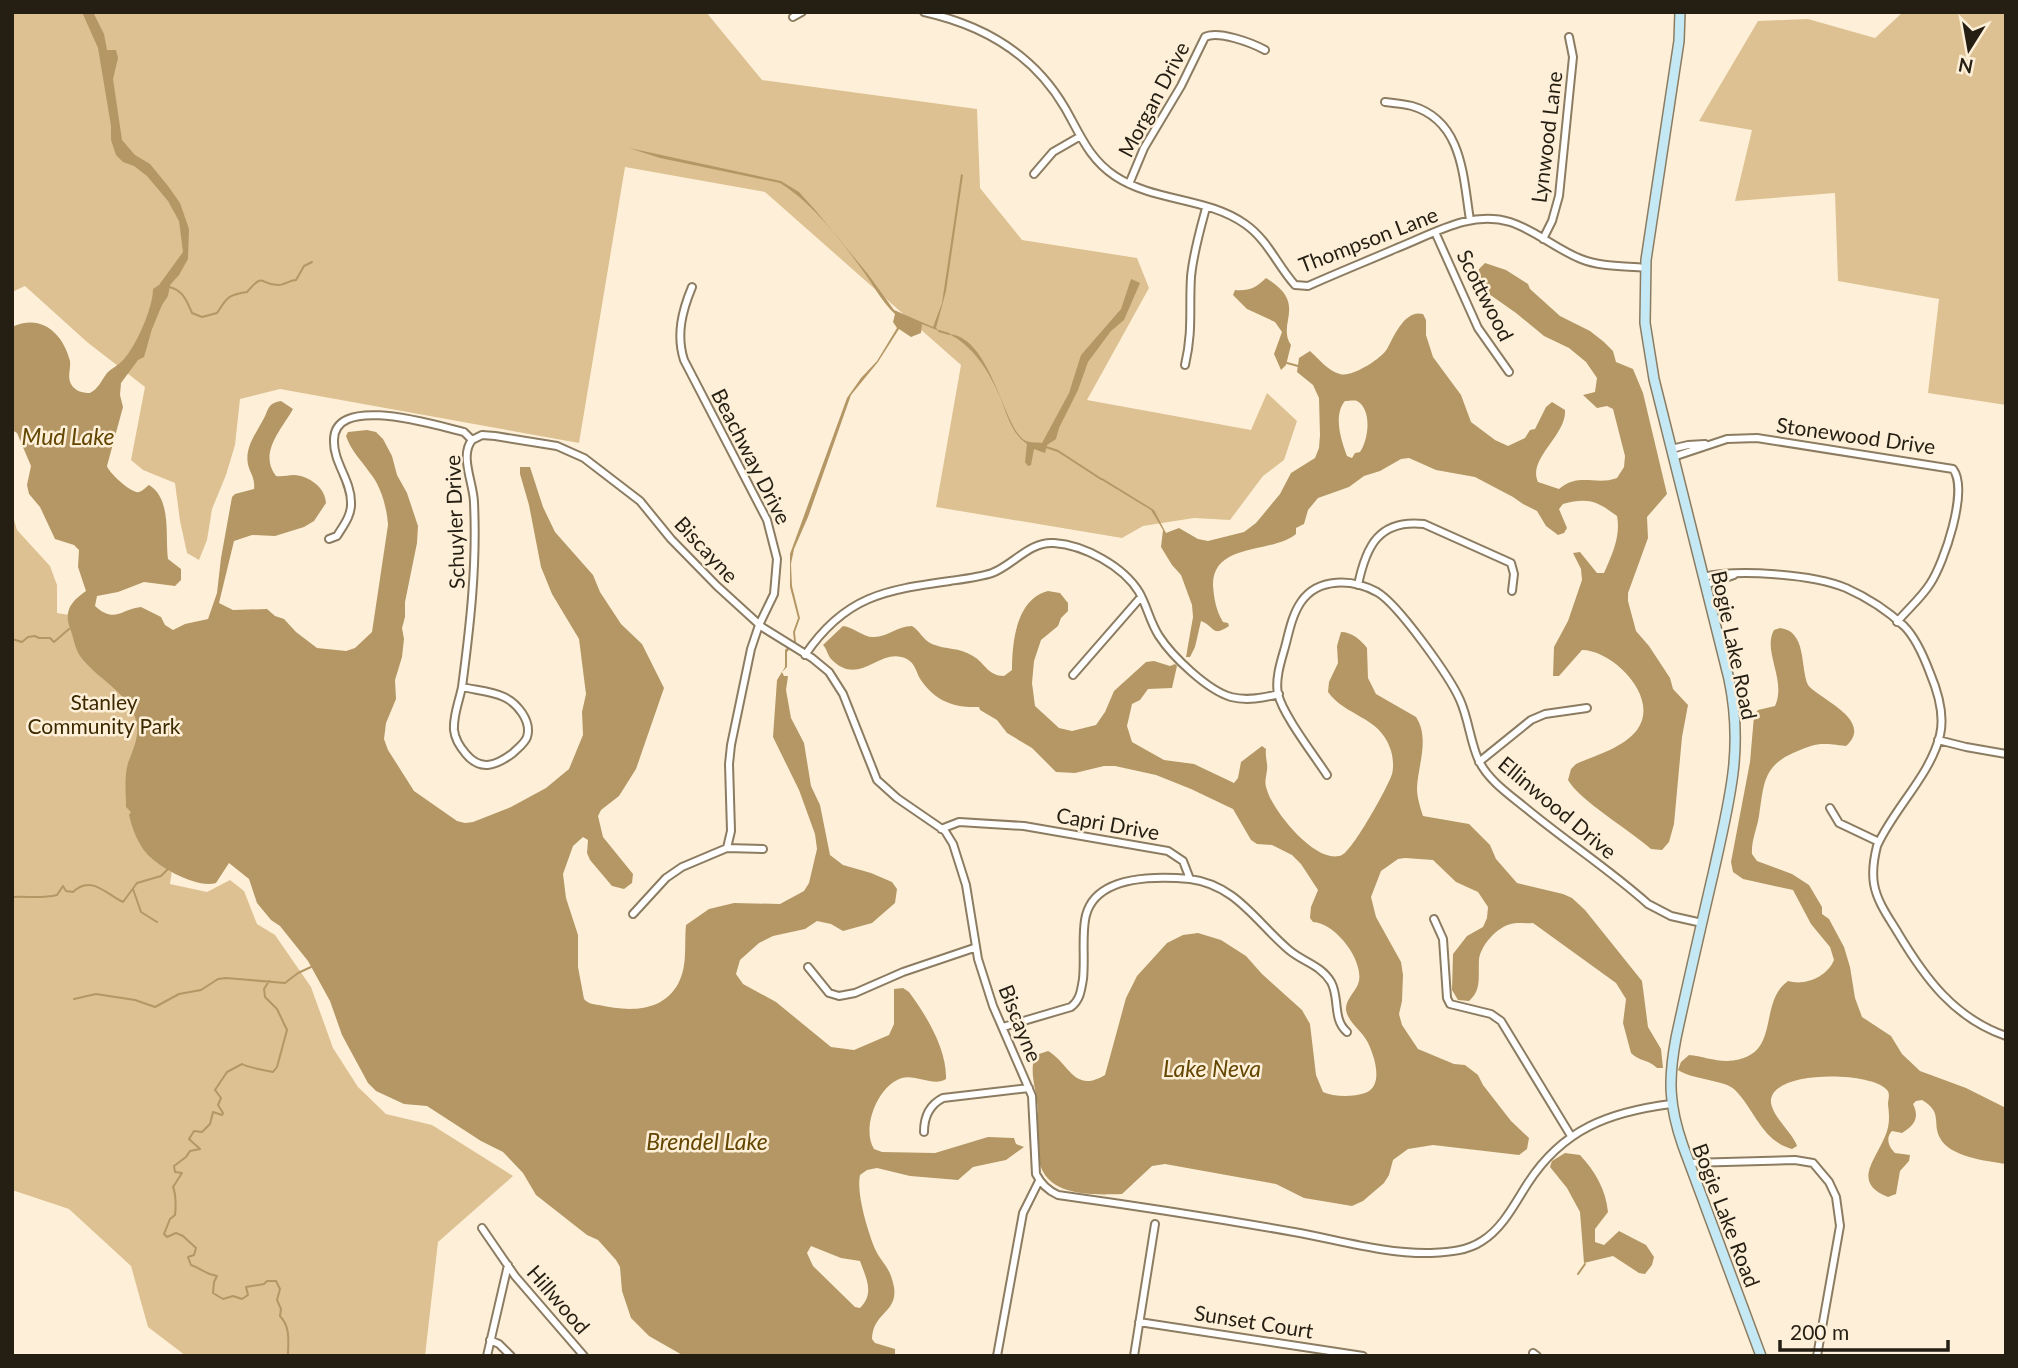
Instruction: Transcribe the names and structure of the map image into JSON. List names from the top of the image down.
{
  "streets": {
    "main road": ["Bogie Lake Road"],
    "street": [
      "Morgan Drive",
      "Lynwood Lane",
      "Thompson Lane",
      "Scottwood",
      "Stonewood Drive",
      "Beachway Drive",
      "Schuyler Drive",
      "Biscayne",
      "Ellinwood Drive",
      "Capri Drive",
      "Hillwood",
      "Sunset Court"
    ]
  },
  "crossings": [
    ["Morgan Drive", "Thompson Lane"],
    ["Lynwood Lane", "Thompson Lane"],
    ["Thompson Lane", "Scottwood"],
    ["Thompson Lane", "Bogie Lake Road"],
    ["Stonewood Drive", "Bogie Lake Road"],
    ["Beachway Drive", "Biscayne"],
    ["Schuyler Drive", "Biscayne"],
    ["Biscayne", "Capri Drive"],
    ["Bogie Lake Road", "Ellinwood Drive"]
  ],
  "water": ["Mud Lake", "Lake Neva", "Brendel Lake"],
  "parks": ["Stanley Community Park"],
  "scale_bar": "200 m",
  "north": "bottom"
}
